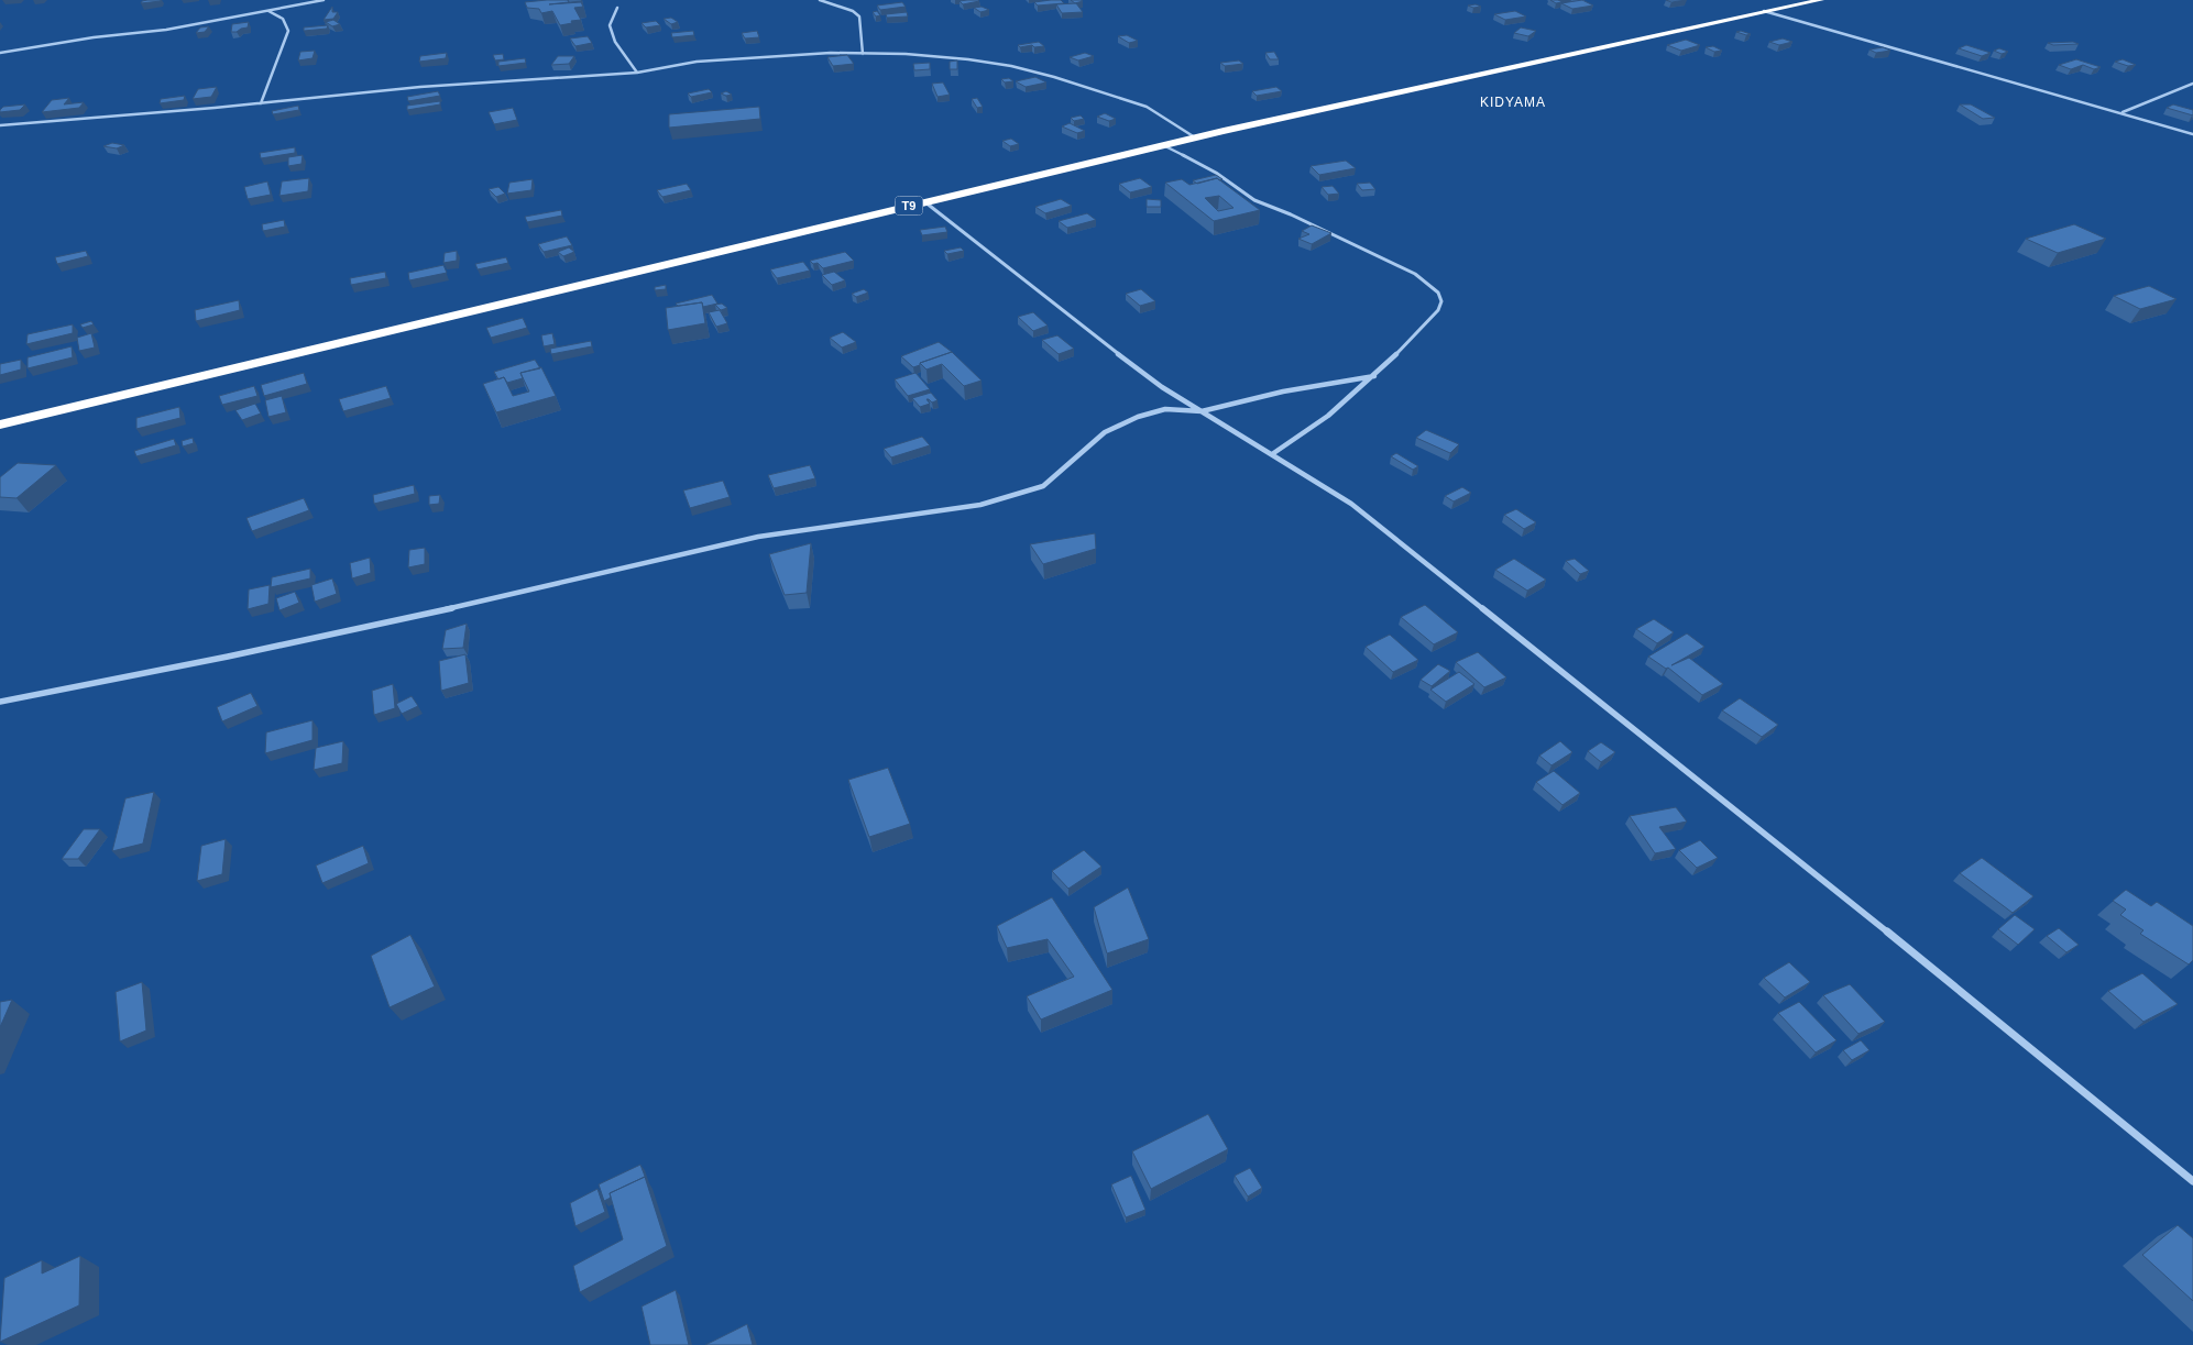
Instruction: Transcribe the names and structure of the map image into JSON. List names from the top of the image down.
{
  "streets": {
    "highway": ["T9"]
  },
  "districts": ["KIDYAMA"]
}
